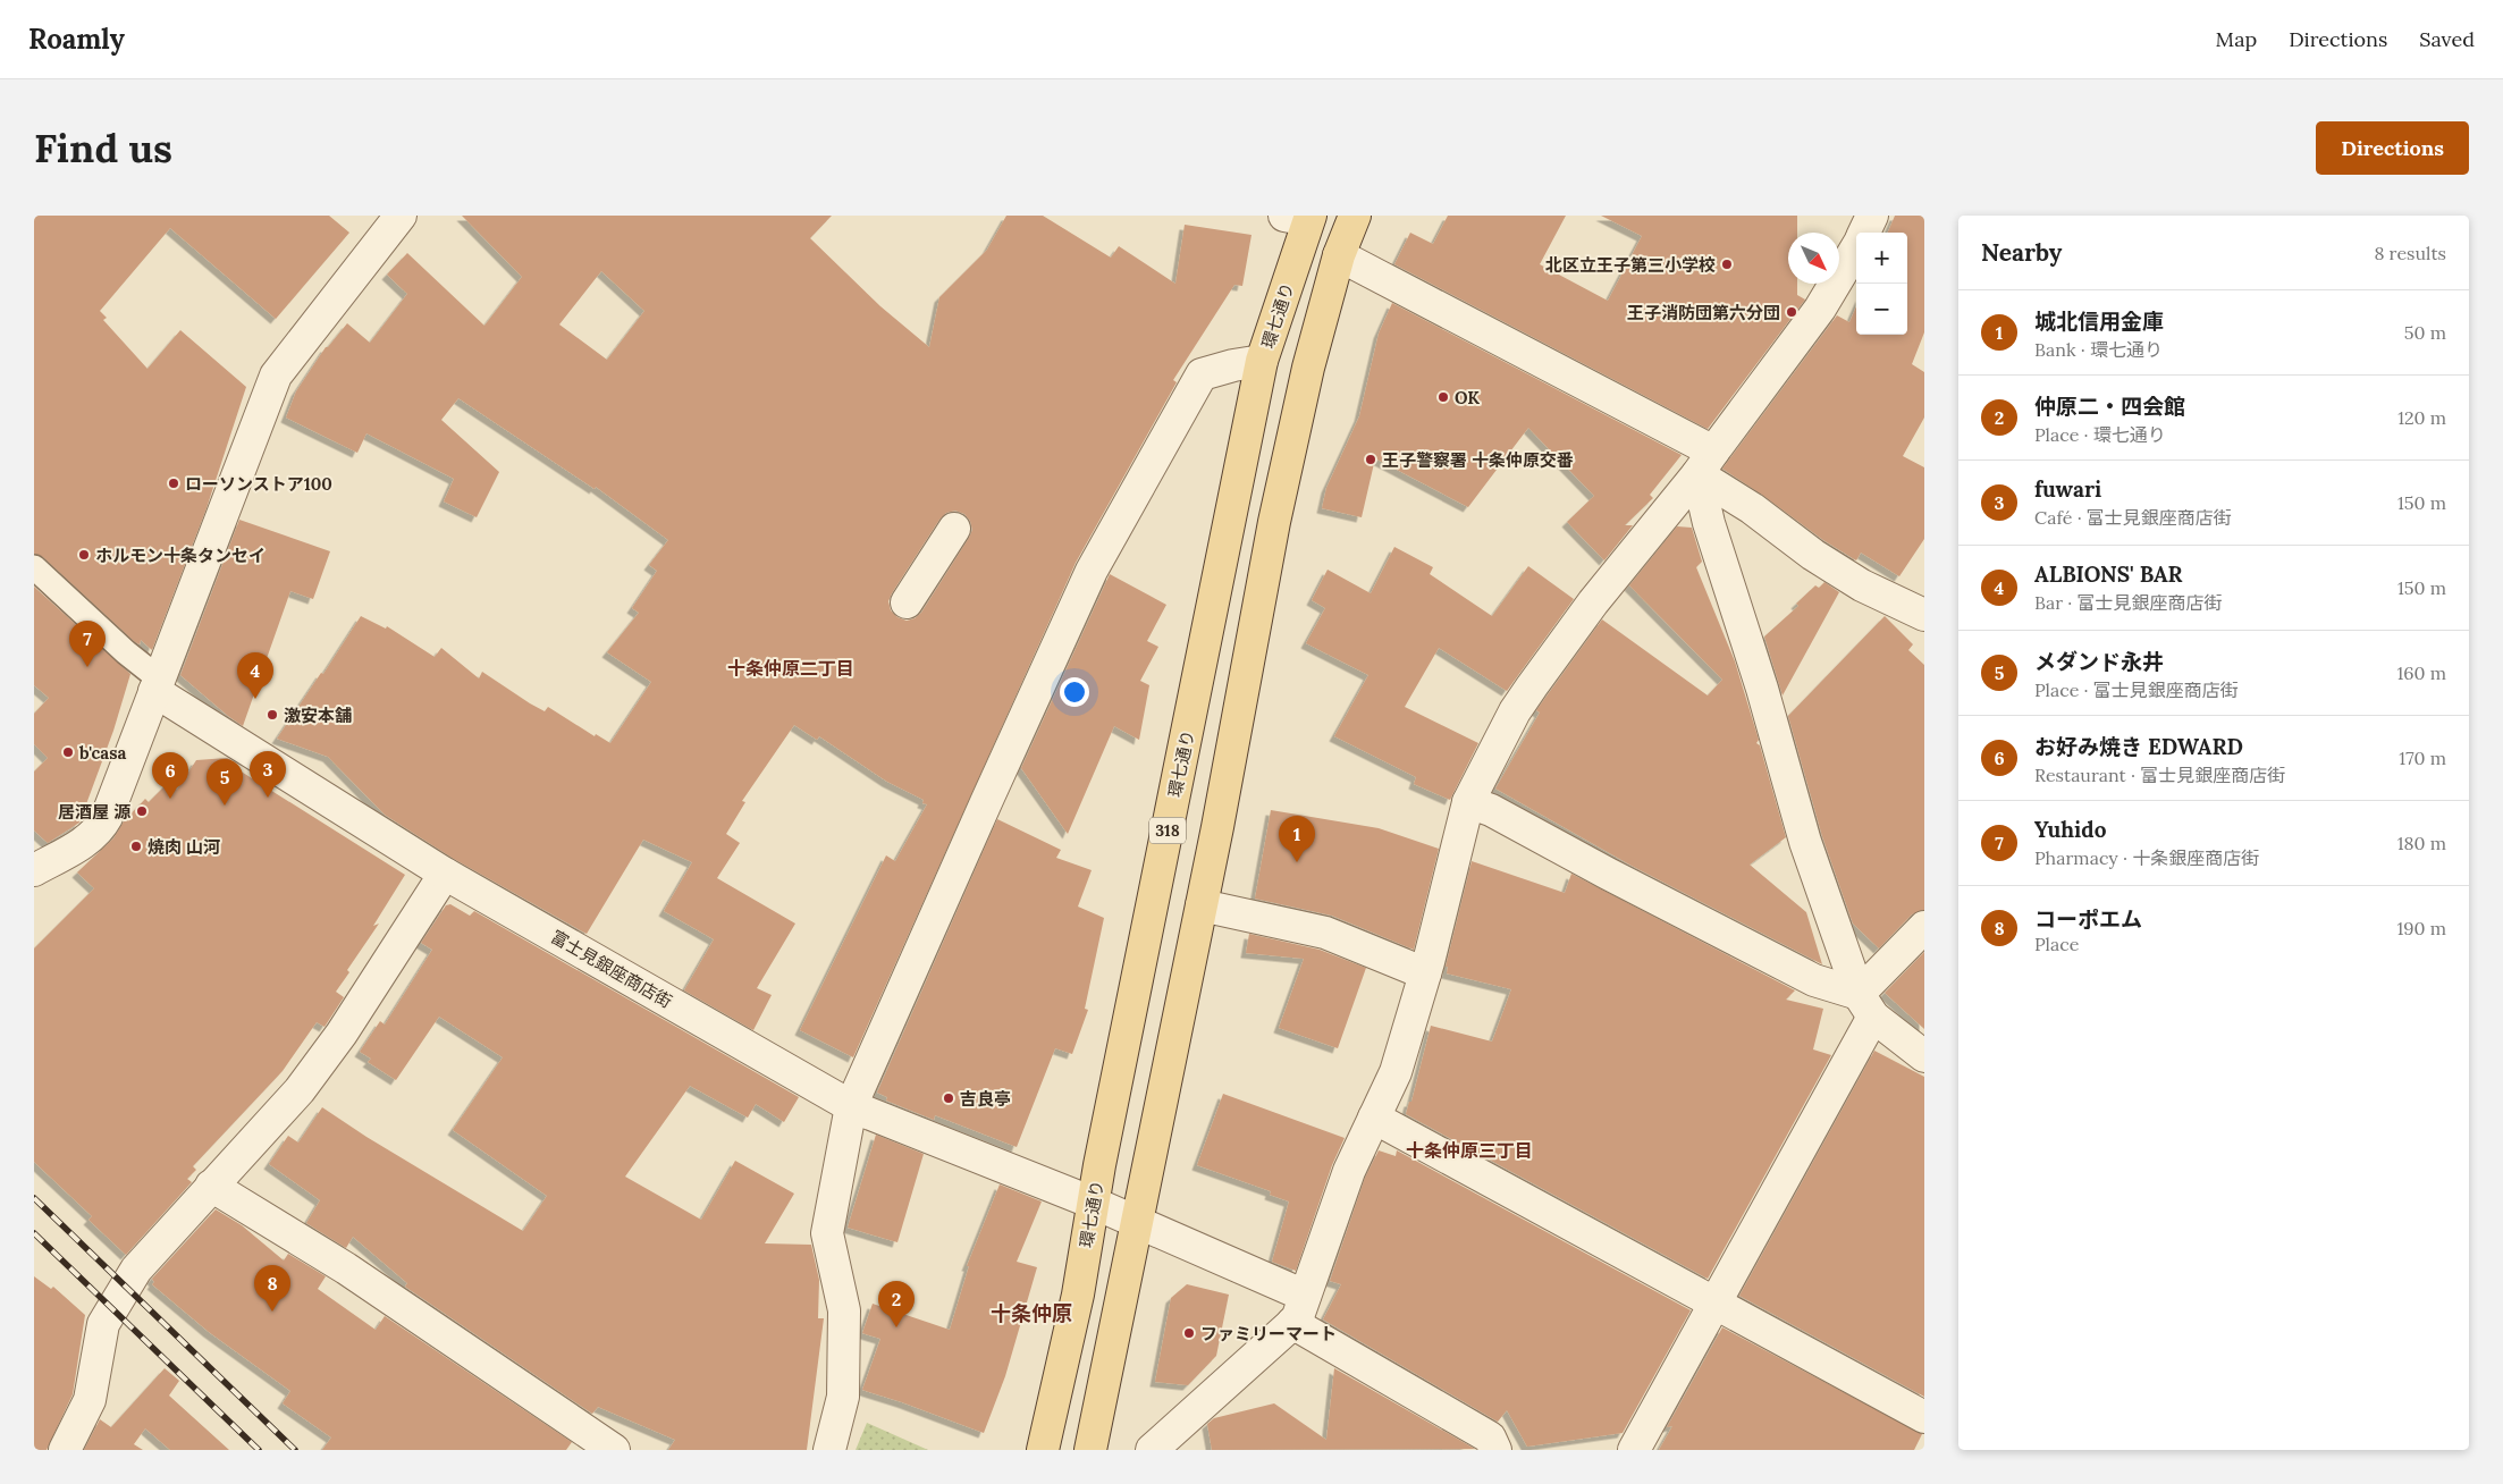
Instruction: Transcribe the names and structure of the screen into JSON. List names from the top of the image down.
{
  "streets": {
    "main road": ["環七通り", "318"],
    "street": ["富士見銀座商店街"]
  },
  "crossings": [
    ["環七通り", "富士見銀座商店街"]
  ],
  "districts": ["十条仲原二丁目", "十条仲原三丁目", "十条仲原"],
  "places": [
    "北区立王子第三小学校",
    "王子消防団第六分団",
    "OK",
    "王子警察署 十条仲原交番",
    "ローソンストア100",
    "ホルモン十条タンセイ",
    "激安本舗",
    "b'casa",
    "居酒屋 源",
    "焼肉 山河",
    "吉良亭",
    "ファミリーマート"
  ],
  "north": "bottom right",
  "page": {
    "header": "Roamly",
    "nav": ["Map", "Directions", "Saved"],
    "buttons": "Directions",
    "title": "Find us",
    "heading": ["Nearby", "8 results"],
    "map_buttons": ["+", "−"],
    "list": [
      {
        "mark": "1",
        "name": "城北信用金庫",
        "note": "Bank · 環七通り",
        "value": "50 m"
      },
      {
        "mark": "2",
        "name": "仲原二・四会館",
        "note": "Place · 環七通り",
        "value": "120 m"
      },
      {
        "mark": "3",
        "name": "fuwari",
        "note": "Café · 富士見銀座商店街",
        "value": "150 m"
      },
      {
        "mark": "4",
        "name": "ALBIONS' BAR",
        "note": "Bar · 富士見銀座商店街",
        "value": "150 m"
      },
      {
        "mark": "5",
        "name": "メダンド永井",
        "note": "Place · 富士見銀座商店街",
        "value": "160 m"
      },
      {
        "mark": "6",
        "name": "お好み焼き EDWARD",
        "note": "Restaurant · 富士見銀座商店街",
        "value": "170 m"
      },
      {
        "mark": "7",
        "name": "Yuhido",
        "note": "Pharmacy · 十条銀座商店街",
        "value": "180 m"
      },
      {
        "mark": "8",
        "name": "コーポエム",
        "note": "Place",
        "value": "190 m"
      }
    ],
    "pins": [
      "7",
      "4",
      "3",
      "6",
      "5",
      "1",
      "8",
      "2"
    ]
  }
}
